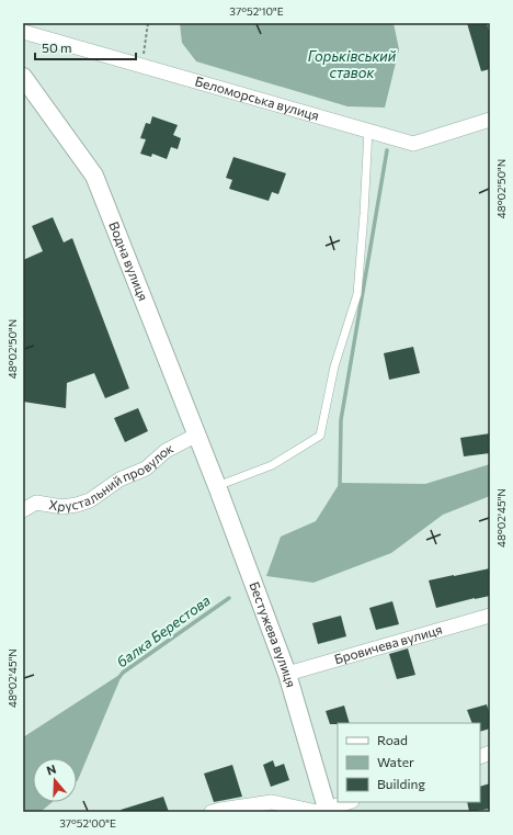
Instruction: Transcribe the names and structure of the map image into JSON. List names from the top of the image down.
{
  "streets": {
    "street": [
      "Беломорська вулиця",
      "Водна вулиця",
      "Хрустальний провулок",
      "Бестужева вулиця",
      "Бровичева вулиця"
    ]
  },
  "crossings": [
    ["Водна вулиця", "Хрустальний провулок"],
    ["Водна вулиця", "Бестужева вулиця"],
    ["Бестужева вулиця", "Бровичева вулиця"]
  ],
  "water": ["Горьківський ставок", "балка Берестова"],
  "legend": ["Road", "Water", "Building"],
  "scale_bar": "50 m",
  "north": "top",
  "coordinates": [
    "37°52'10\"E",
    "48°02'50\"N",
    "48°02'45\"N",
    "37°52'00\"E"
  ]
}
